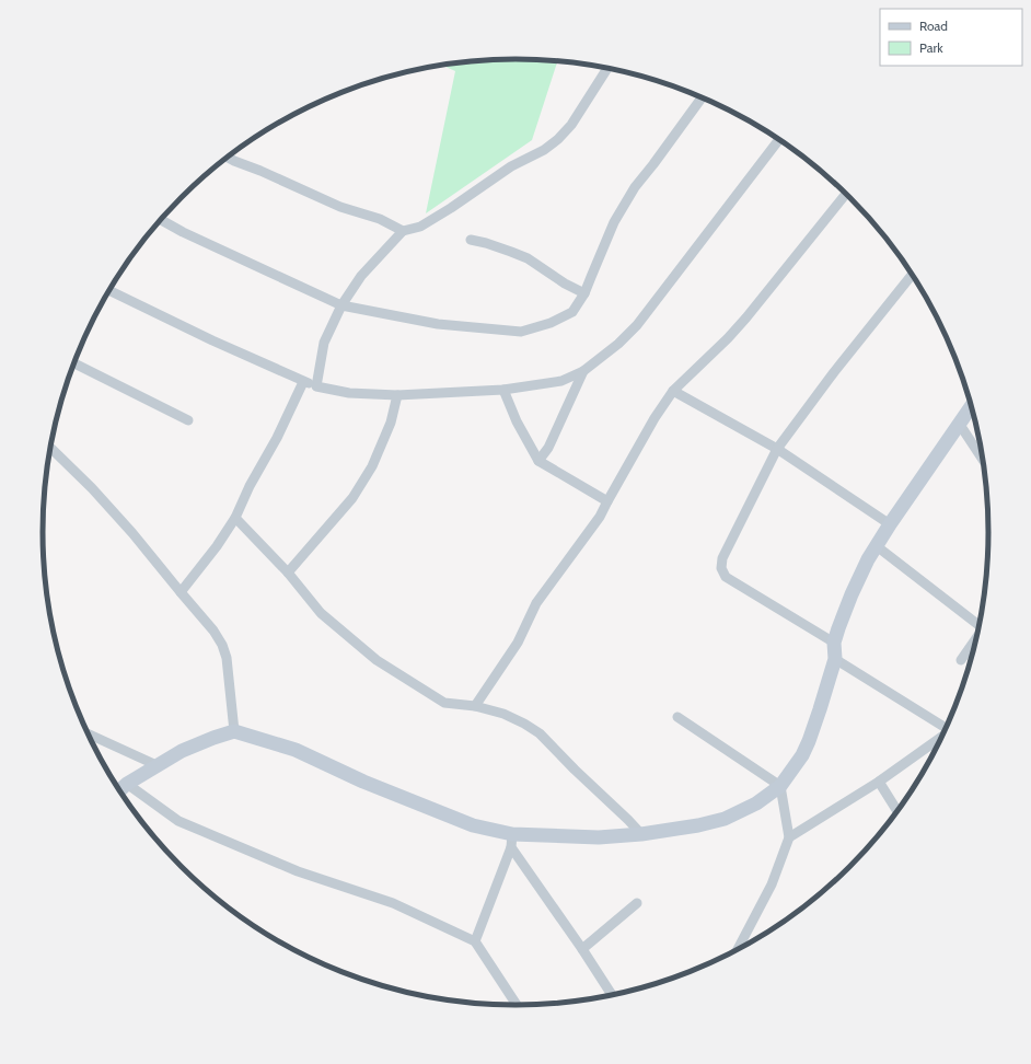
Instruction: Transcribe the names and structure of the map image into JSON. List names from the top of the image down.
{
  "legend": ["Road", "Park"]
}
